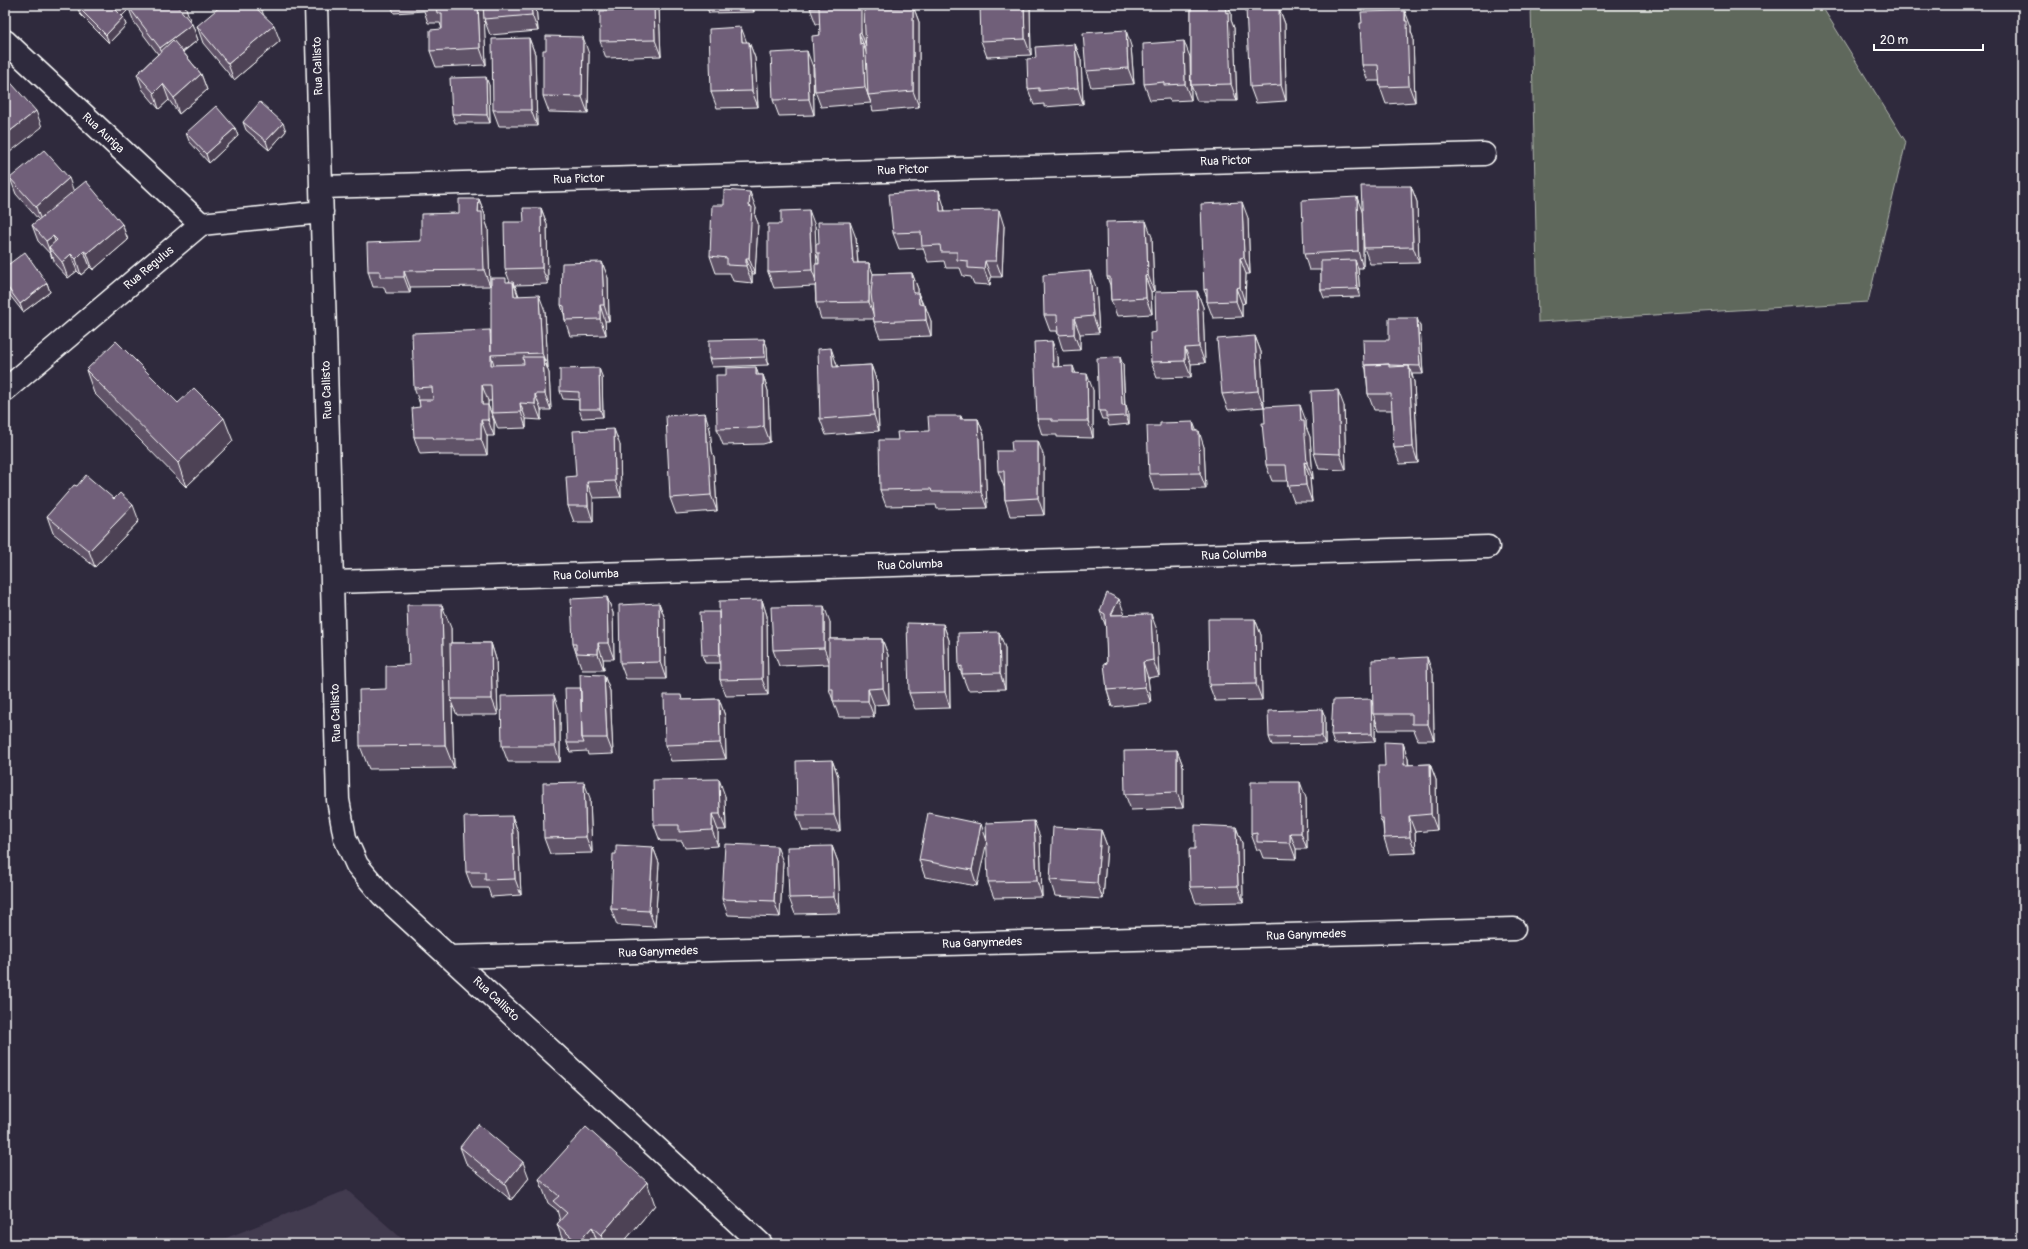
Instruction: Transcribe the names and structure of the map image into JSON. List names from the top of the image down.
{
  "streets": {
    "street": [
      "Rua Callisto",
      "Rua Auriga",
      "Rua Pictor",
      "Rua Regulus",
      "Rua Columba",
      "Rua Ganymedes"
    ]
  },
  "crossings": [
    ["Rua Callisto", "Rua Pictor"],
    ["Rua Callisto", "Rua Columba"],
    ["Rua Callisto", "Rua Ganymedes"],
    ["Rua Auriga", "Rua Regulus"]
  ],
  "scale_bar": "20 m"
}
